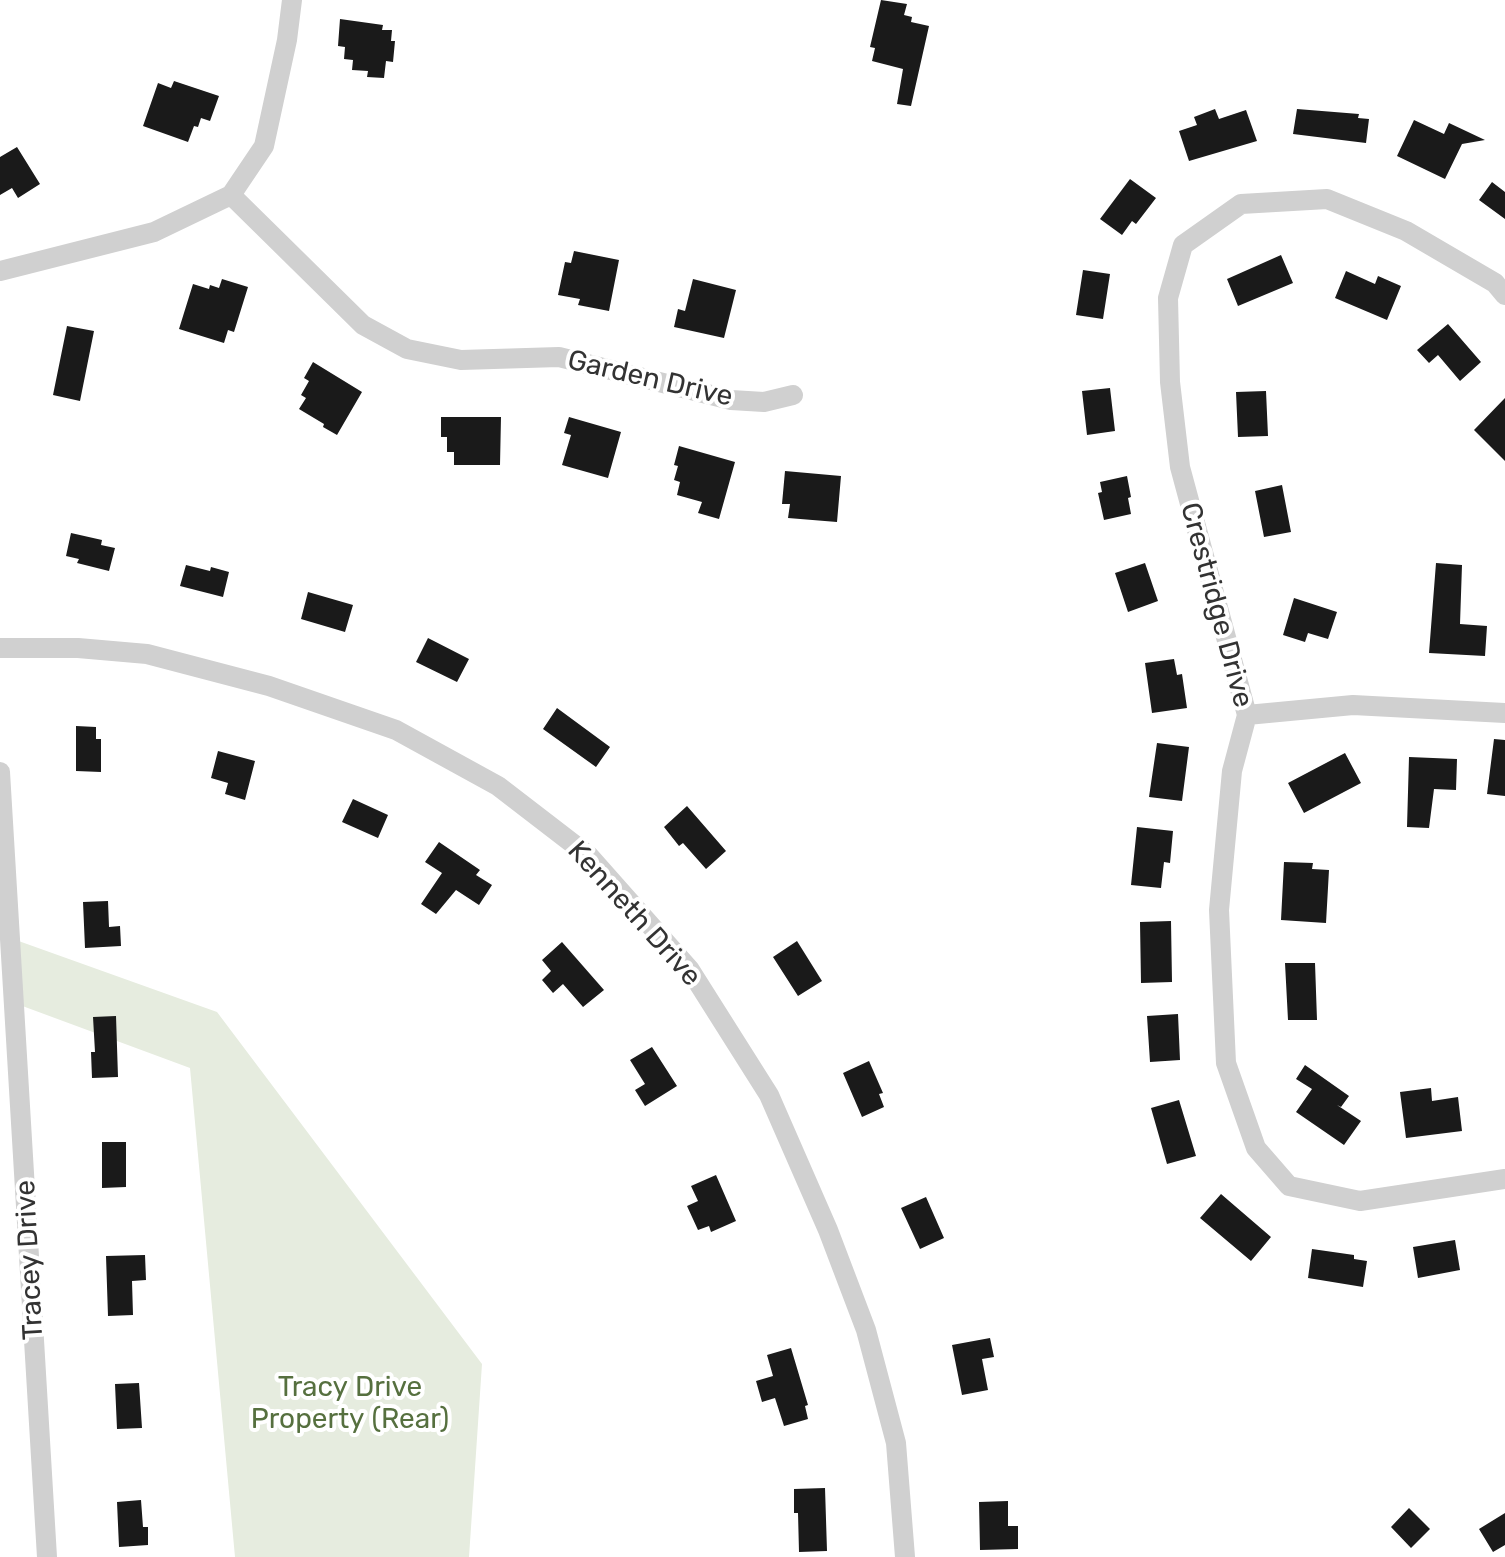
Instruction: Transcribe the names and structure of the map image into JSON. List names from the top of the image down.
{
  "streets": {
    "street": [
      "Garden Drive",
      "Crestridge Drive",
      "Kenneth Drive",
      "Tracey Drive"
    ]
  },
  "parks": ["Tracy Drive Property (Rear)"]
}
